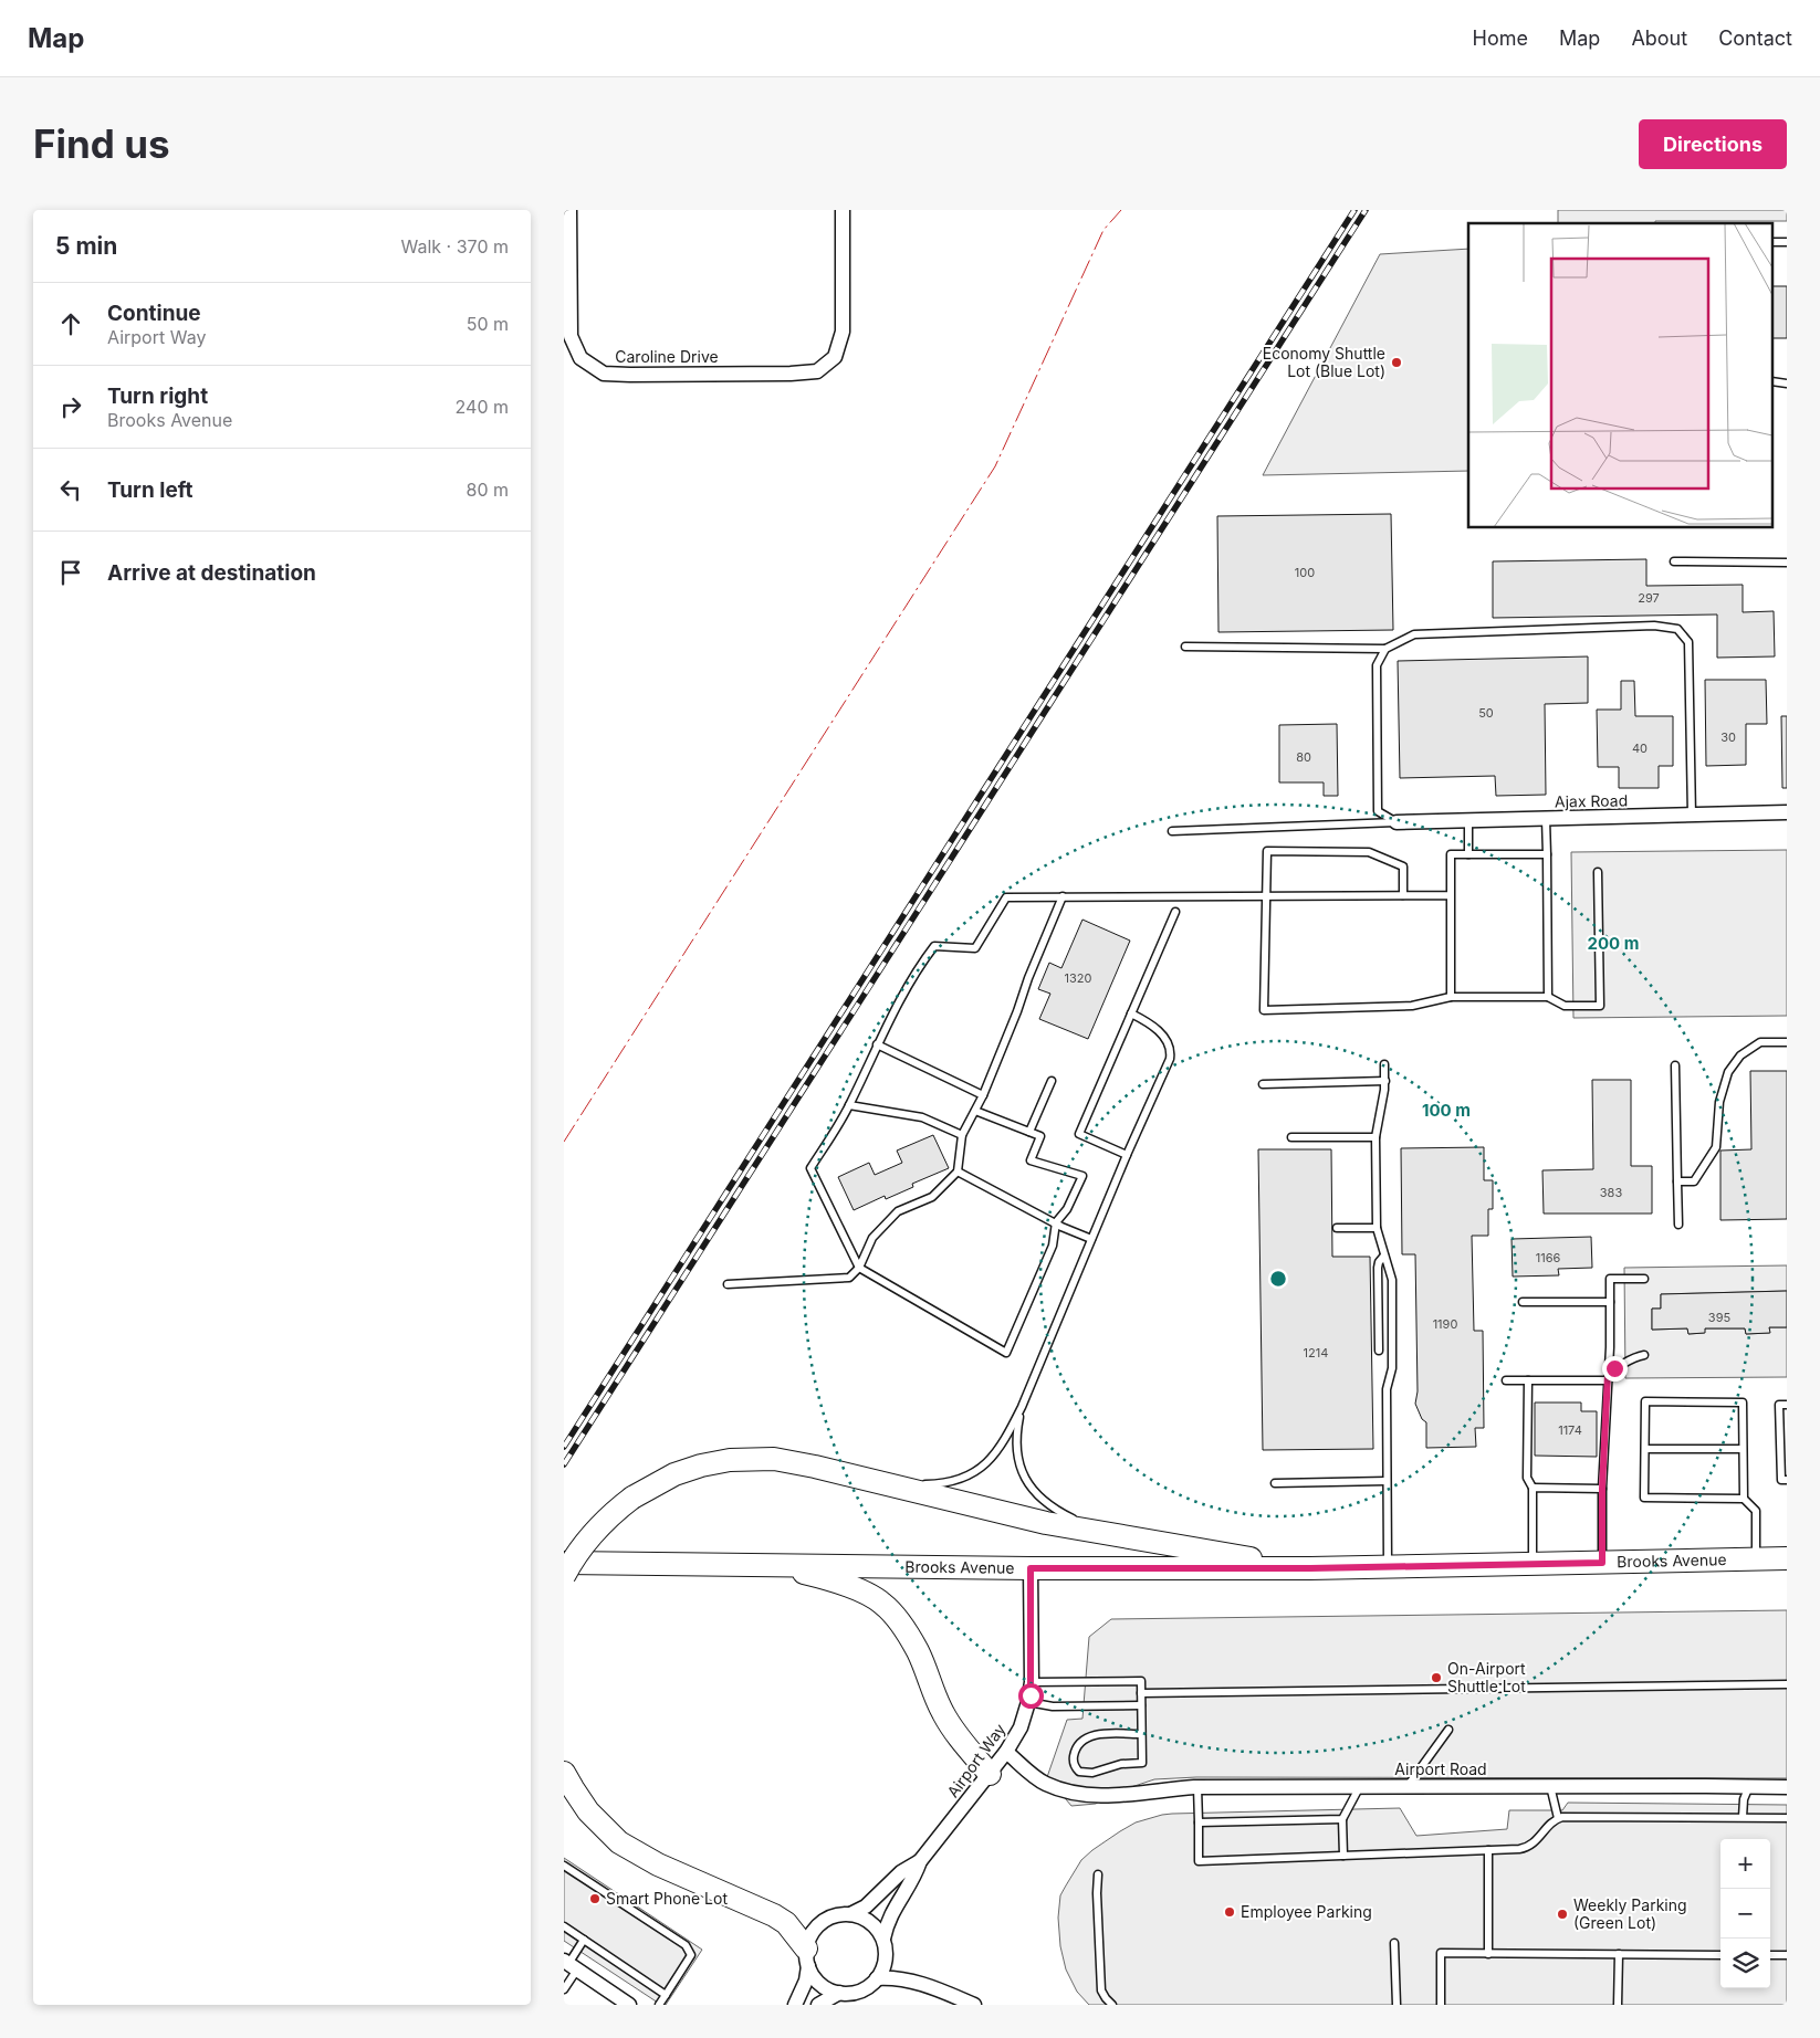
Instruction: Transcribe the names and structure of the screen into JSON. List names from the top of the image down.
{
  "streets": {
    "main road": ["Brooks Avenue"],
    "street": [
      "Caroline Drive",
      "Ajax Road",
      "Airport Way",
      "Airport Road"
    ]
  },
  "crossings": [
    ["Brooks Avenue", "Airport Way"],
    ["Airport Way", "Airport Road"]
  ],
  "places": [
    "Economy Shuttle Lot (Blue Lot)",
    "On-Airport Shuttle Lot",
    "Smart Phone Lot",
    "Employee Parking",
    "Weekly Parking (Green Lot)"
  ],
  "house_numbers": [
    "100",
    "297",
    "50",
    "30",
    "40",
    "80",
    "1320",
    "383",
    "1166",
    "395",
    "1190",
    "1214",
    "1174"
  ],
  "page": {
    "header": "Map",
    "nav": [
      "Home",
      "Map",
      "About",
      "Contact"
    ],
    "buttons": "Directions",
    "title": "Find us",
    "heading": ["5 min", "Walk · 370 m"],
    "list": [
      ["Continue", "Airport Way", "50 m"],
      ["Turn right", "Brooks Avenue", "240 m"],
      ["Turn left", "80 m"],
      "Arrive at destination"
    ],
    "map_buttons": ["+", "−"]
  },
  "rings": ["200 m", "100 m"]
}
